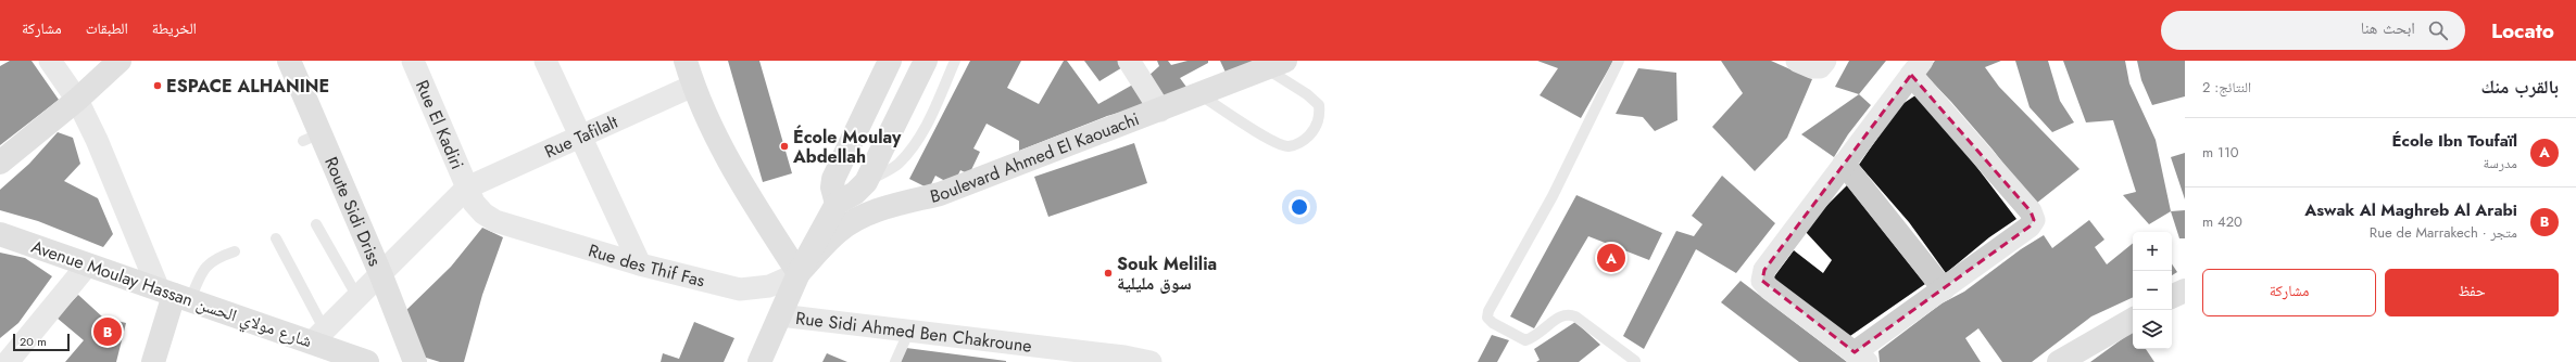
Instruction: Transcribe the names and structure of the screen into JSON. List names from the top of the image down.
{
  "streets": {
    "street": [
      "Rue El Kadiri",
      "Rue Tafilalt",
      "Boulevard Ahmed El Kaouachi",
      "Route Sidi Driss",
      "Rue des Thif Fas",
      "Avenue Moulay Hassan شارع مولاي الحسن",
      "Rue Sidi Ahmed Ben Chakroune"
    ]
  },
  "crossings": [
    ["Rue El Kadiri", "Rue Tafilalt"],
    ["Rue El Kadiri", "Rue des Thif Fas"],
    ["Boulevard Ahmed El Kaouachi", "Rue des Thif Fas"]
  ],
  "places": ["ESPACE ALHANINE", "École Moulay Abdellah", "Souk Melilia سوق مليلية"],
  "scale_bar": "20 m",
  "page": {
    "header": "Locato",
    "search": "ابحث هنا",
    "nav": ["الخريطة", "الطبقات", "مشاركة"],
    "heading": ["بالقرب منك", "النتائج: 2"],
    "list": [
      {
        "mark": "A",
        "name": "École Ibn Toufaïl",
        "note": "مدرسة",
        "value": "110 m"
      },
      {
        "mark": "B",
        "name": "Aswak Al Maghreb Al Arabi",
        "note": "متجر · Rue de Marrakech",
        "value": "420 m"
      }
    ],
    "map_buttons": ["+", "−"],
    "pins": ["A", "B"],
    "buttons": ["حفظ", "مشاركة"],
    "scale": "20 m"
  }
}
